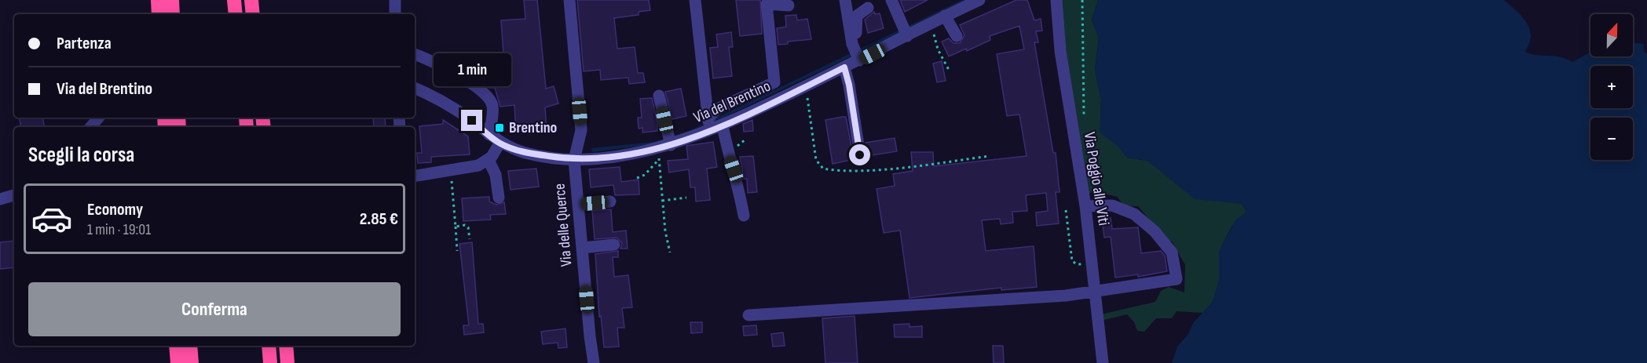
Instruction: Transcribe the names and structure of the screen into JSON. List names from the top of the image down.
{
  "streets": {
    "street": ["Via del Brentino", "Via Poggio alle Viti", "Via delle Querce"]
  },
  "crossings": [
    ["Via del Brentino", "Via delle Querce"]
  ],
  "places": {
    "transit": ["Brentino"]
  },
  "north": "top",
  "page": {
    "map_buttons": ["+", "−"],
    "banner": ["Partenza", "Via del Brentino"],
    "bubble": "1 min",
    "heading": "Scegli la corsa",
    "list": [
      {
        "name": "Economy",
        "note": "1 min · 19:01",
        "value": "2.85 €"
      }
    ],
    "buttons": "Conferma"
  }
}
